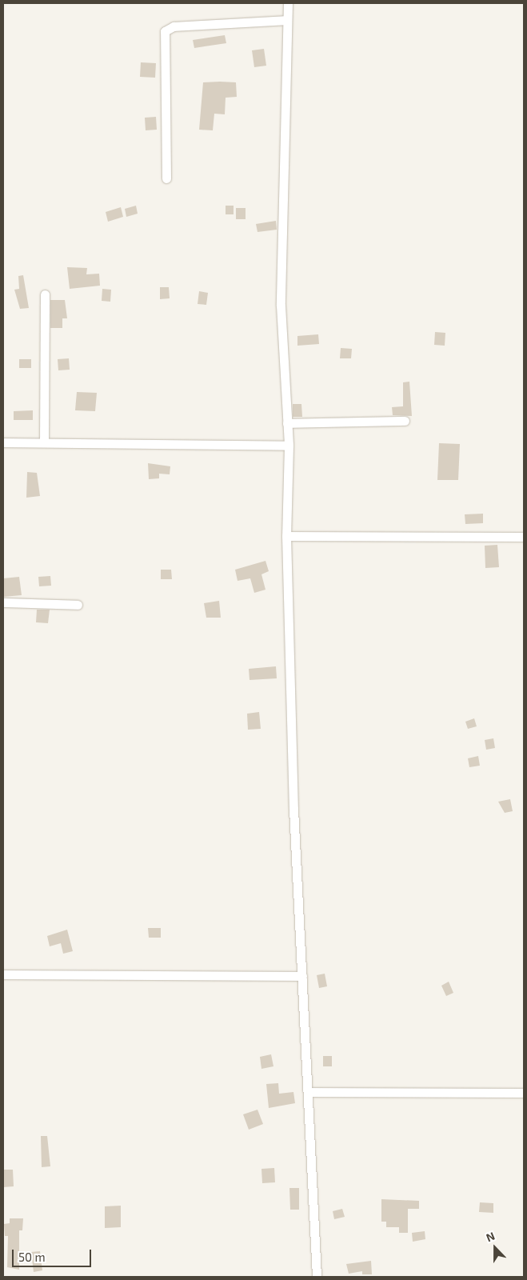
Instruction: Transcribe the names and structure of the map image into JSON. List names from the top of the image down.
{
  "scale_bar": "50 m",
  "north": "top"
}
